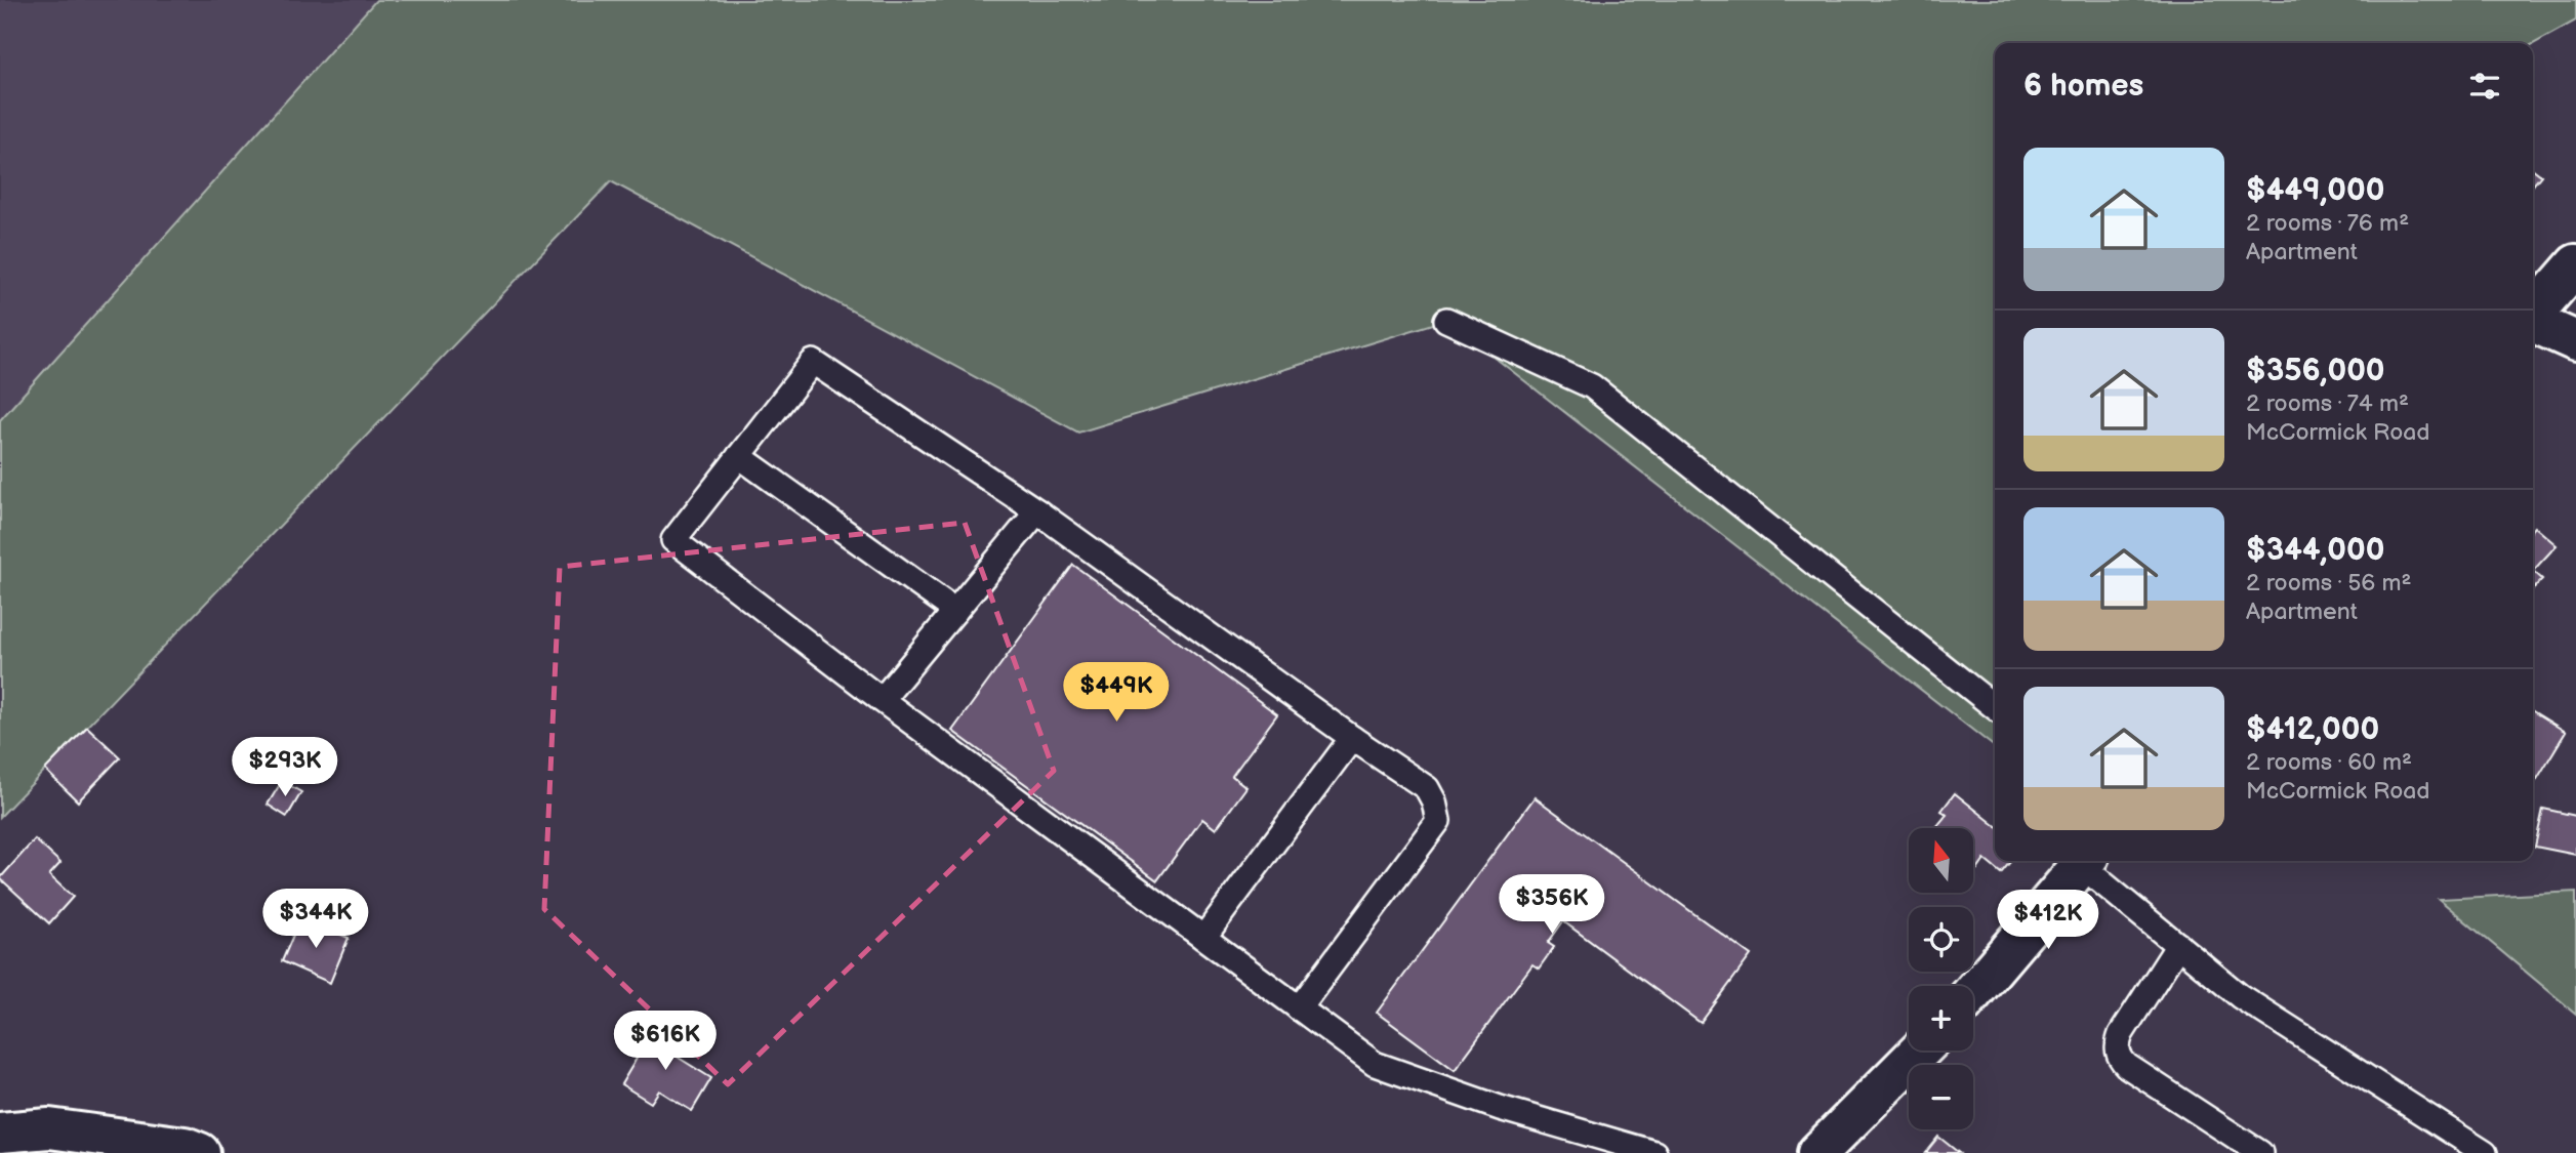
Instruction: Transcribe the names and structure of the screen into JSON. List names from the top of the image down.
{
  "north": "top",
  "page": {
    "heading": "6 homes",
    "list": [
      {
        "name": "$449,000",
        "note": "2 rooms · 76 m² · Apartment"
      },
      {
        "name": "$356,000",
        "note": "2 rooms · 74 m² · McCormick Road"
      },
      {
        "name": "$344,000",
        "note": "2 rooms · 56 m² · Apartment"
      },
      {
        "name": "$412,000",
        "note": "2 rooms · 60 m² · McCormick Road"
      }
    ],
    "price": [
      "$449K",
      "$293K",
      "$356K",
      "$344K",
      "$412K",
      "$616K"
    ],
    "map_buttons": ["+", "−"]
  }
}
